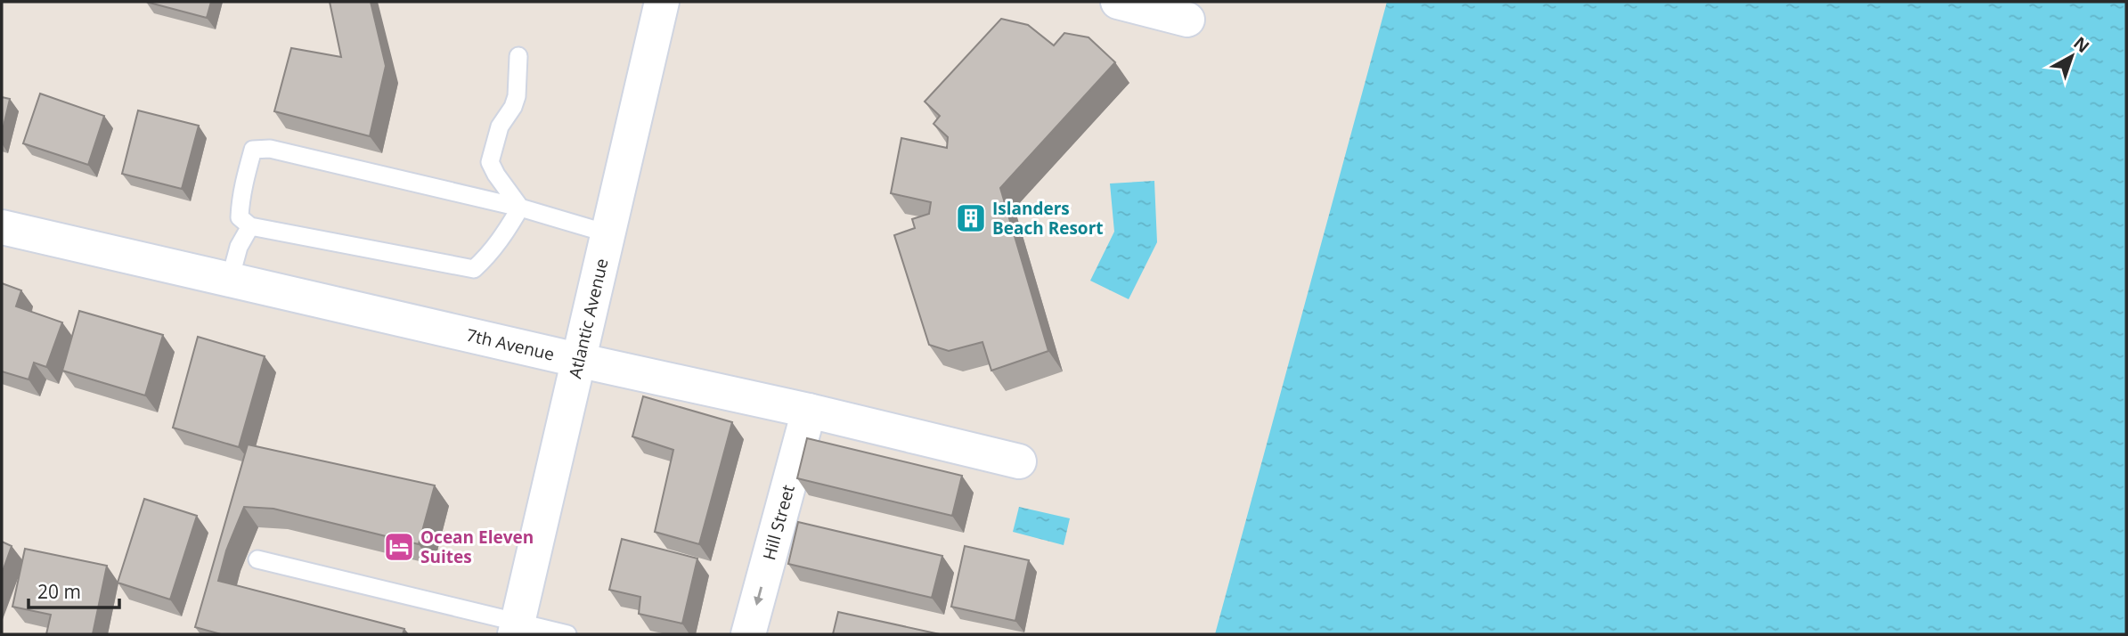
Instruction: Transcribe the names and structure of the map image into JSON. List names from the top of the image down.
{
  "streets": {
    "street": ["Atlantic Avenue", "7th Avenue", "Hill Street"]
  },
  "crossings": [
    ["Atlantic Avenue", "7th Avenue"],
    ["7th Avenue", "Hill Street"]
  ],
  "one_way": ["Hill Street"],
  "places": {
    "building": ["Islanders Beach Resort"],
    "hotel": ["Ocean Eleven Suites"]
  },
  "scale_bar": "20 m",
  "north": "top right"
}
